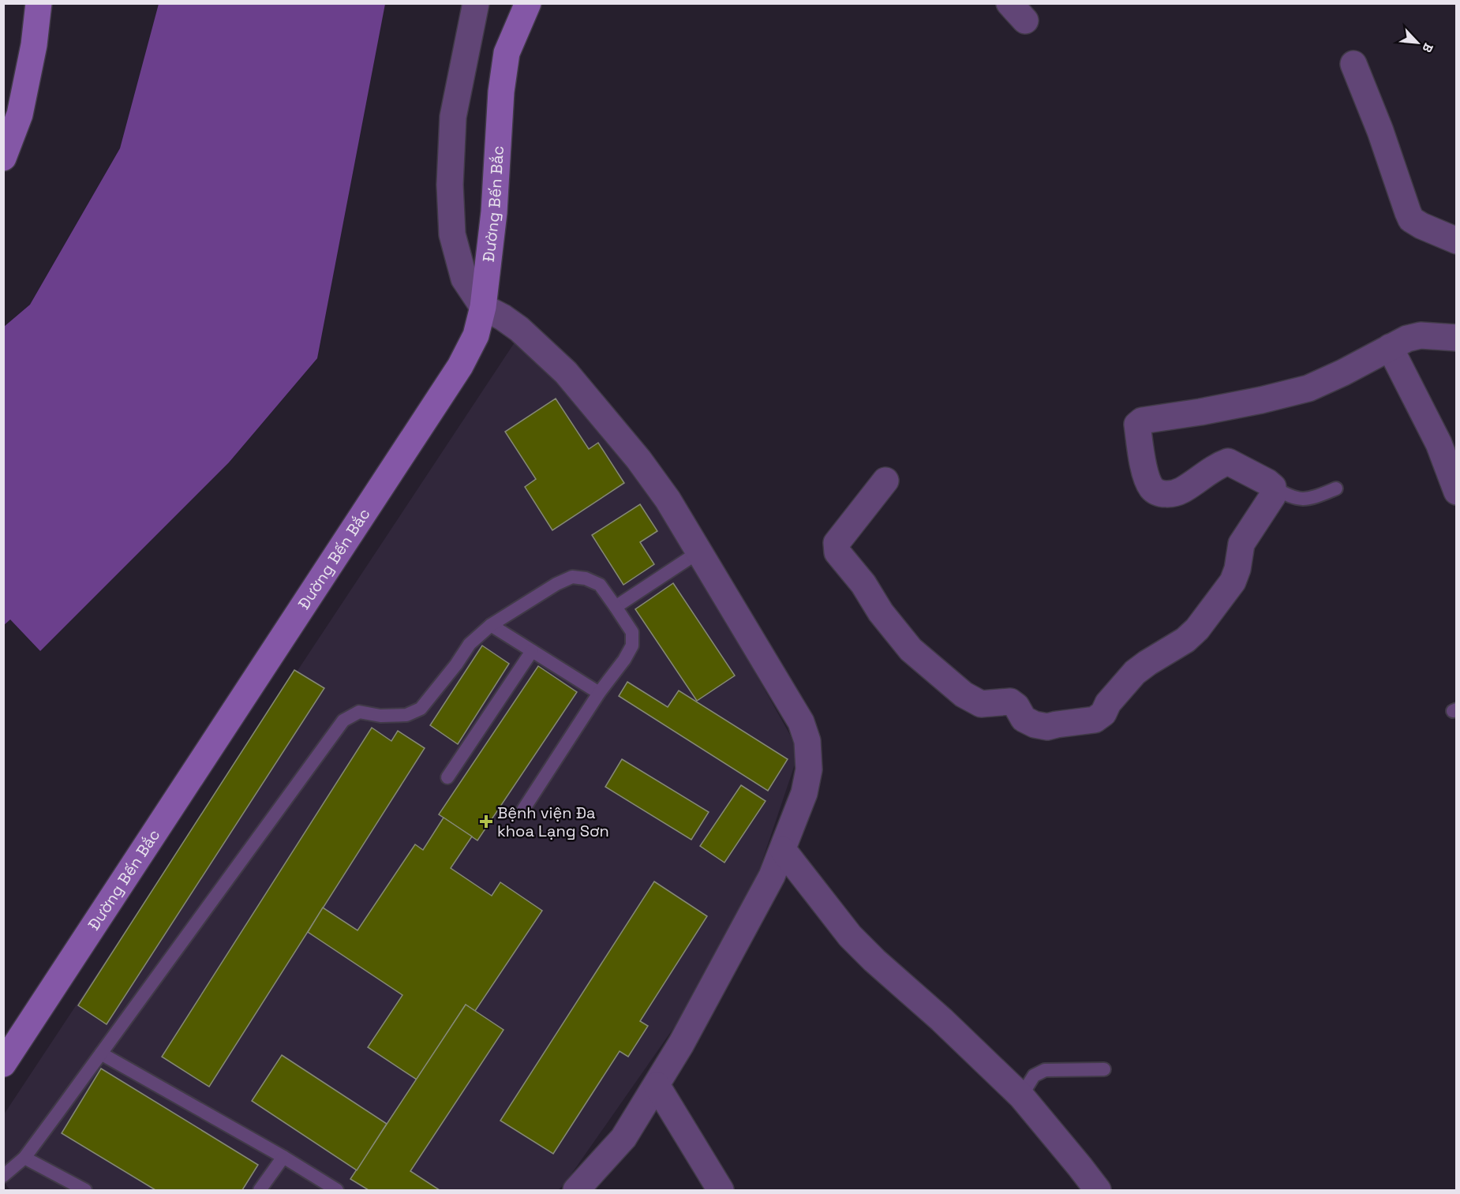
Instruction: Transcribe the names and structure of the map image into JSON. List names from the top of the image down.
{
  "streets": {
    "main road": ["Đường Bến Bắc"]
  },
  "places": {
    "health": ["Bệnh viện Đa khoa Lạng Sơn"]
  },
  "north": "bottom right"
}
